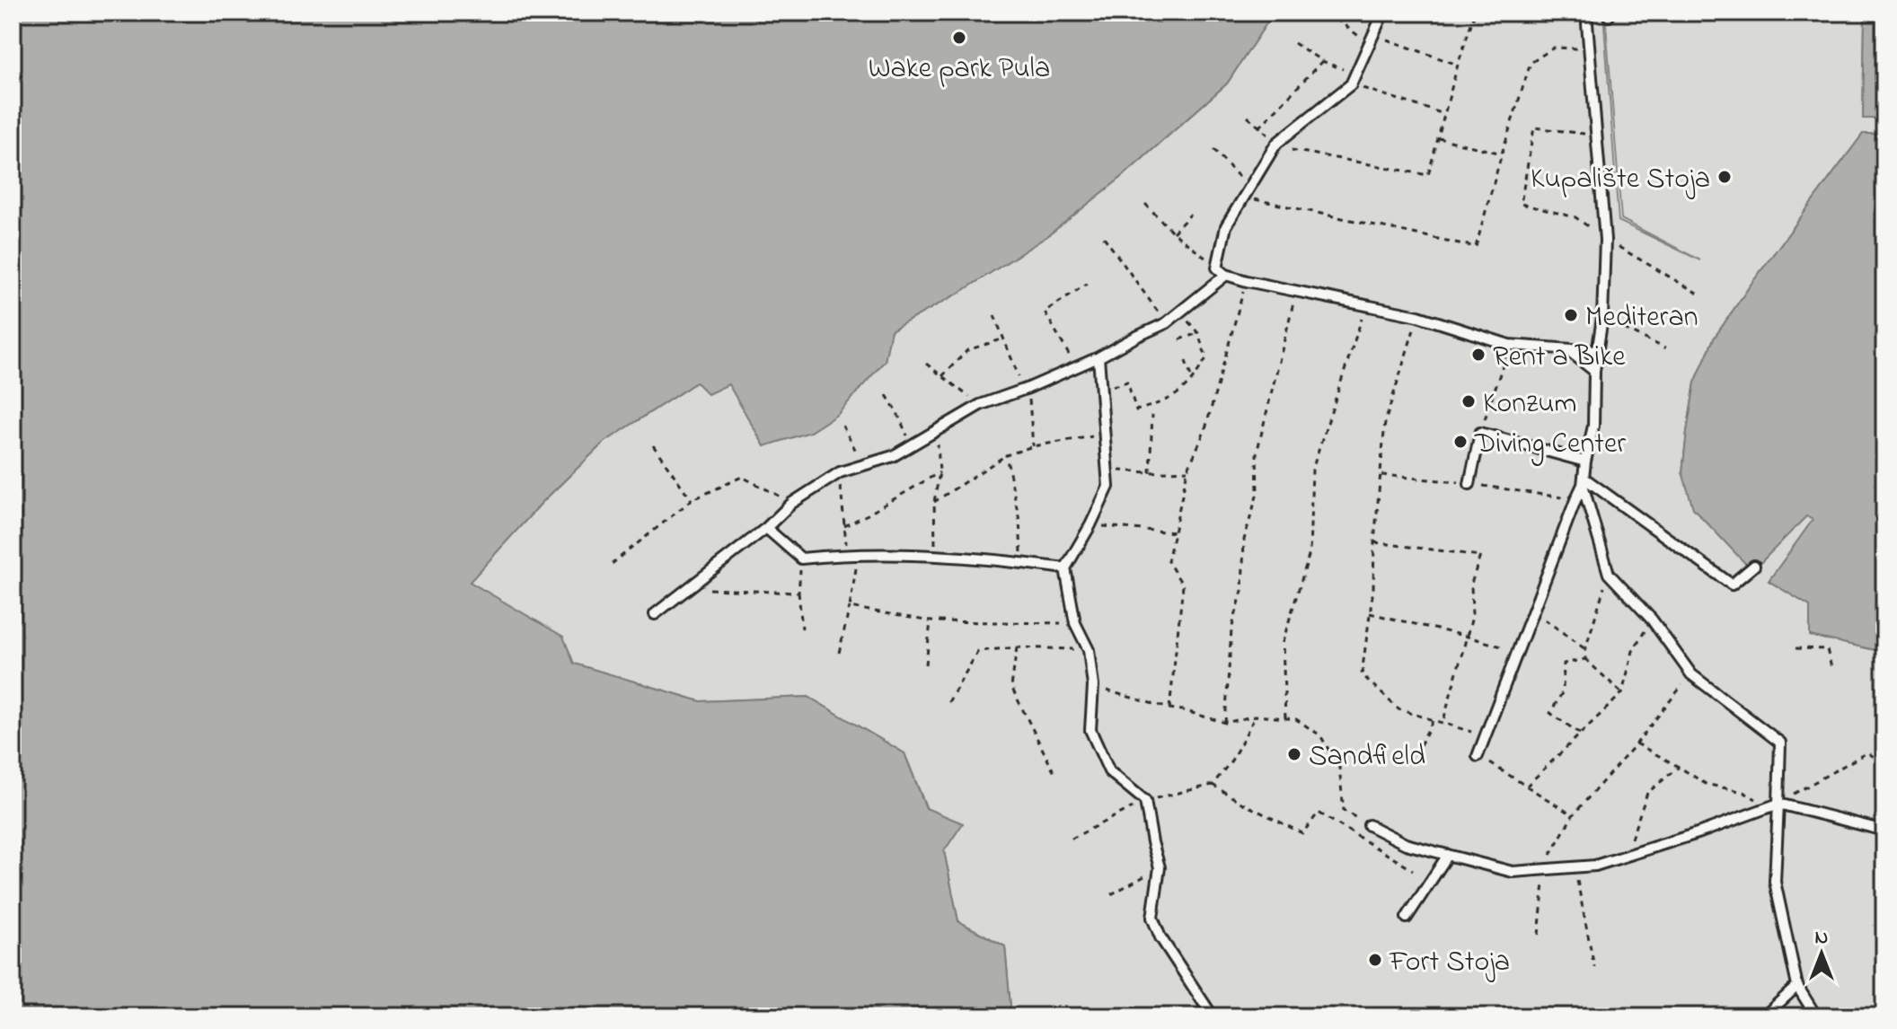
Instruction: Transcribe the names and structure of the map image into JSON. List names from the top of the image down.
{
  "places": [
    "Wake park Pula",
    "Kupalište Stoja",
    "Mediteran",
    "Rent a Bike",
    "Konzum",
    "Diving Center",
    "Sandfield",
    "Fort Stoja"
  ],
  "north": "top"
}
